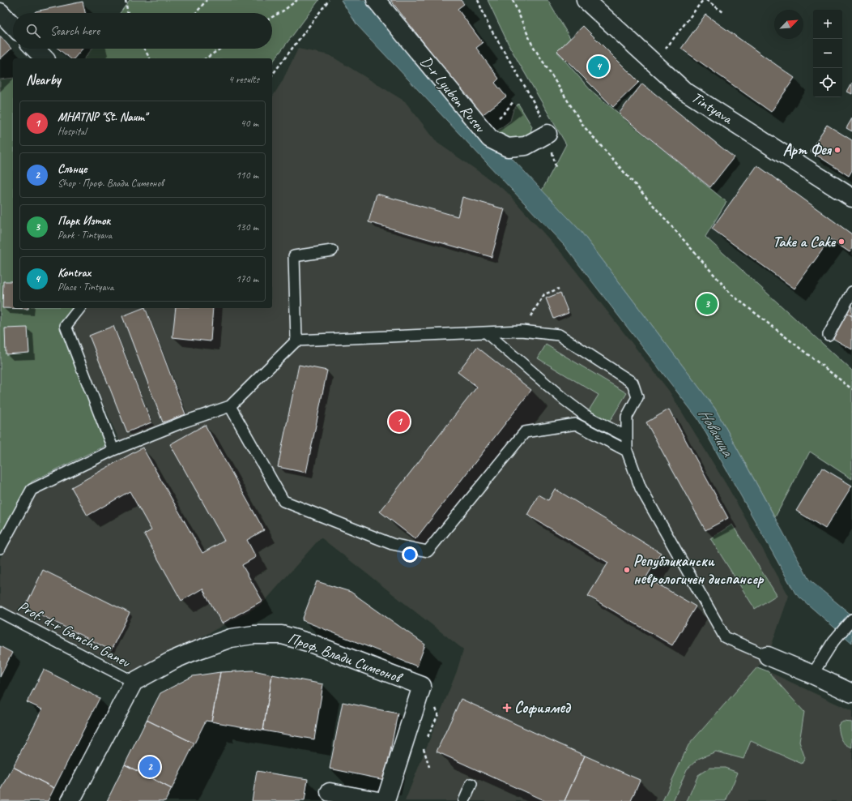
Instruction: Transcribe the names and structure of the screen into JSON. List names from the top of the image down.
{
  "streets": {
    "street": ["D-r Lyuben Rusev", "Tintyava", "Проф. Влади Симеонов"],
    "lane": ["Prof. d-r Gancho Ganev"]
  },
  "crossings": [
    ["Prof. d-r Gancho Ganev", "Проф. Влади Симеонов"]
  ],
  "water": ["Новачица"],
  "places": {
    "other": ["Арт Фея", "Take a Cake", "Републикански неврологичен диспансер"],
    "health": ["Софиямед"]
  },
  "north": "top right",
  "page": {
    "map_buttons": ["+", "−"],
    "search": "Search here",
    "pins": [
      "4",
      "3",
      "1",
      "2"
    ],
    "heading": ["Nearby", "4 results"],
    "list": [
      {
        "mark": "1",
        "name": "MHATNP \"St. Naum\"",
        "note": "Hospital",
        "value": "40 m"
      },
      {
        "mark": "2",
        "name": "Слънце",
        "note": "Shop · Проф. Влади Симеонов",
        "value": "110 m"
      },
      {
        "mark": "3",
        "name": "Парк Изток",
        "note": "Park · Tintyava",
        "value": "130 m"
      },
      {
        "mark": "4",
        "name": "Kontrax",
        "note": "Place · Tintyava",
        "value": "170 m"
      }
    ]
  }
}
